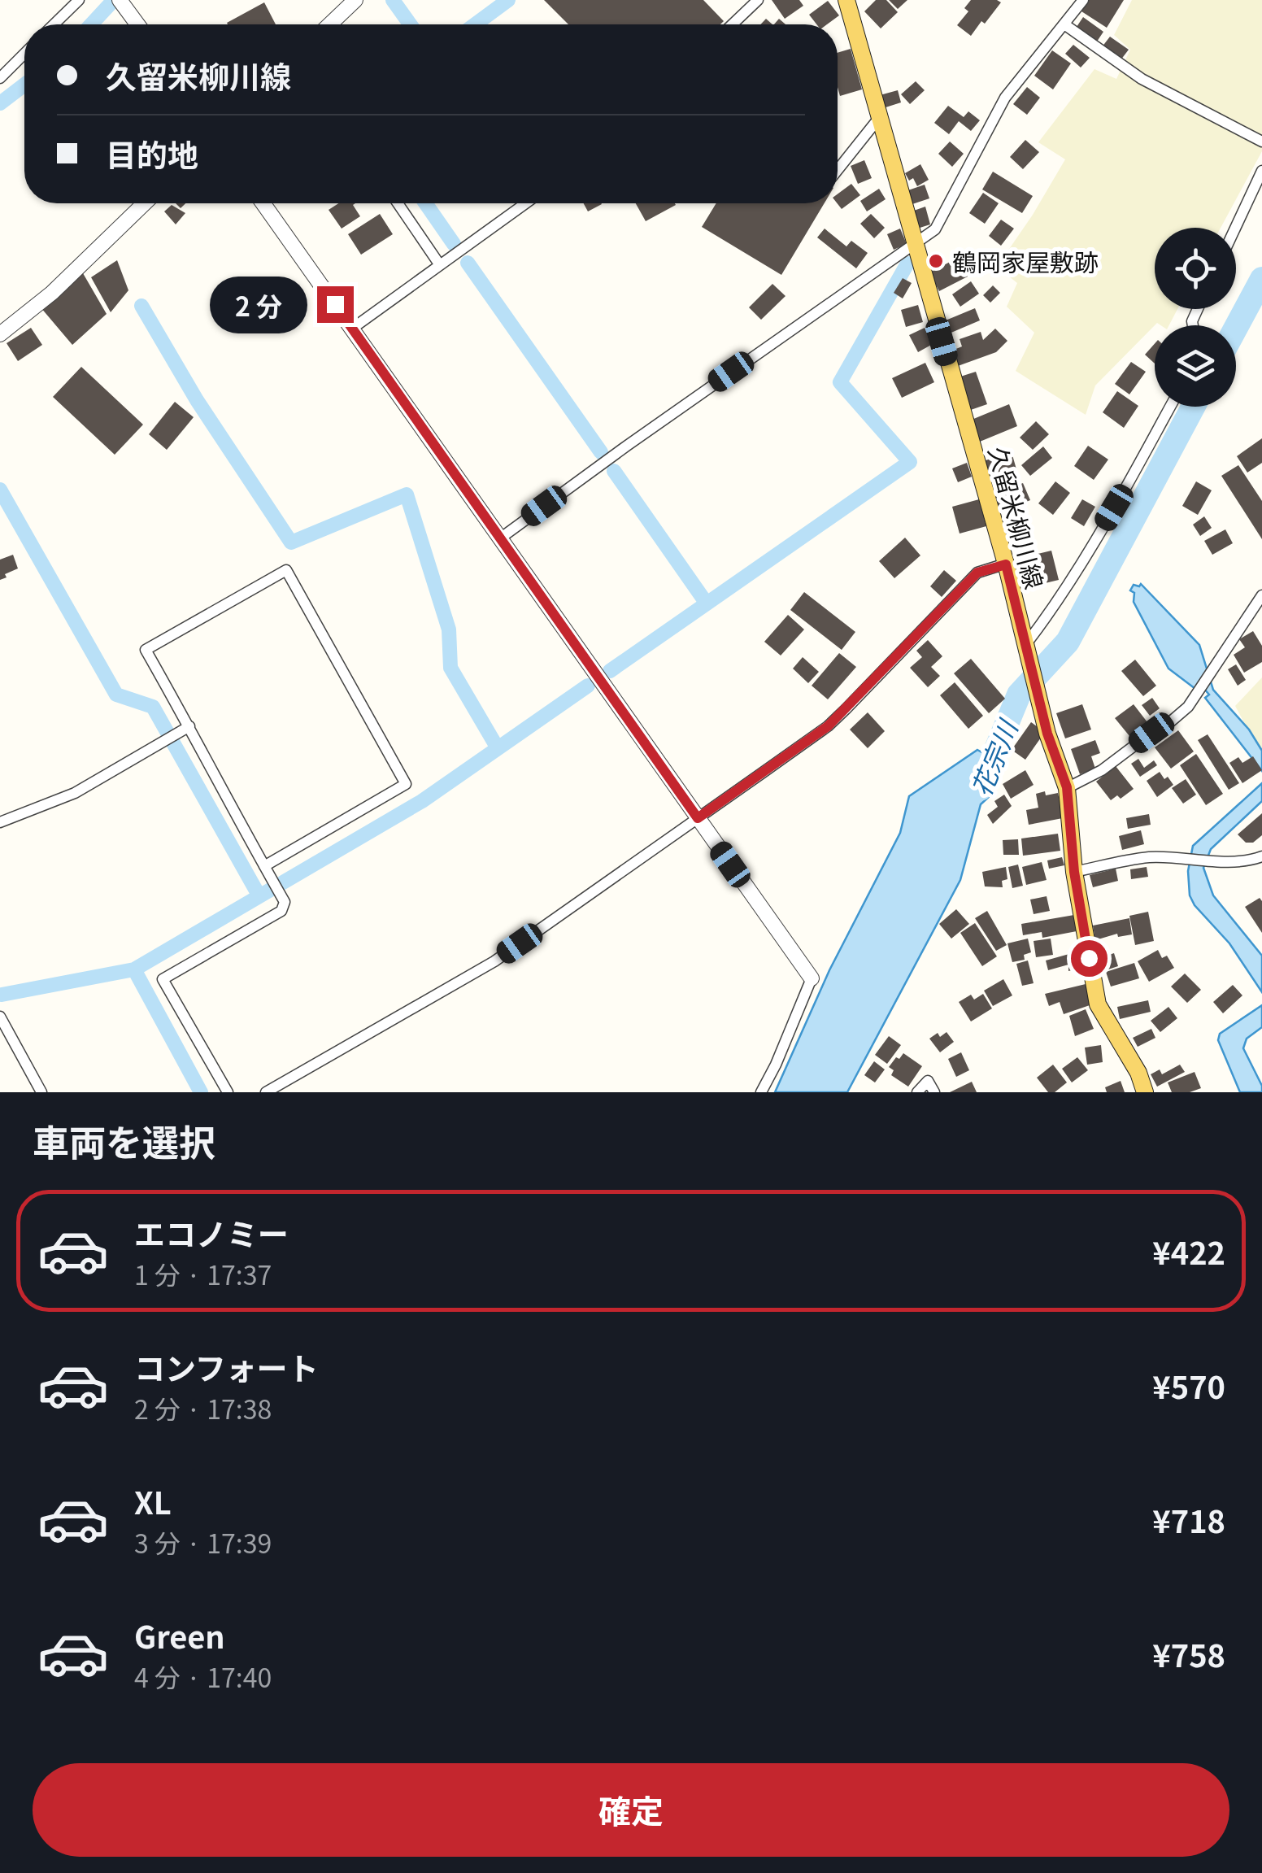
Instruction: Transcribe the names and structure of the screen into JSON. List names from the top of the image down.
{
  "streets": {
    "main road": ["久留米柳川線"]
  },
  "water": ["花宗川"],
  "places": ["鶴岡家屋敷跡"],
  "page": {
    "banner": ["久留米柳川線", "目的地"],
    "bubble": "2 分",
    "heading": "車両を選択",
    "list": [
      {
        "name": "エコノミー",
        "note": "1 分 · 17:37",
        "value": "¥422"
      },
      {
        "name": "コンフォート",
        "note": "2 分 · 17:38",
        "value": "¥570"
      },
      {
        "name": "XL",
        "note": "3 分 · 17:39",
        "value": "¥718"
      },
      {
        "name": "Green",
        "note": "4 分 · 17:40",
        "value": "¥758"
      }
    ],
    "buttons": "確定"
  }
}
